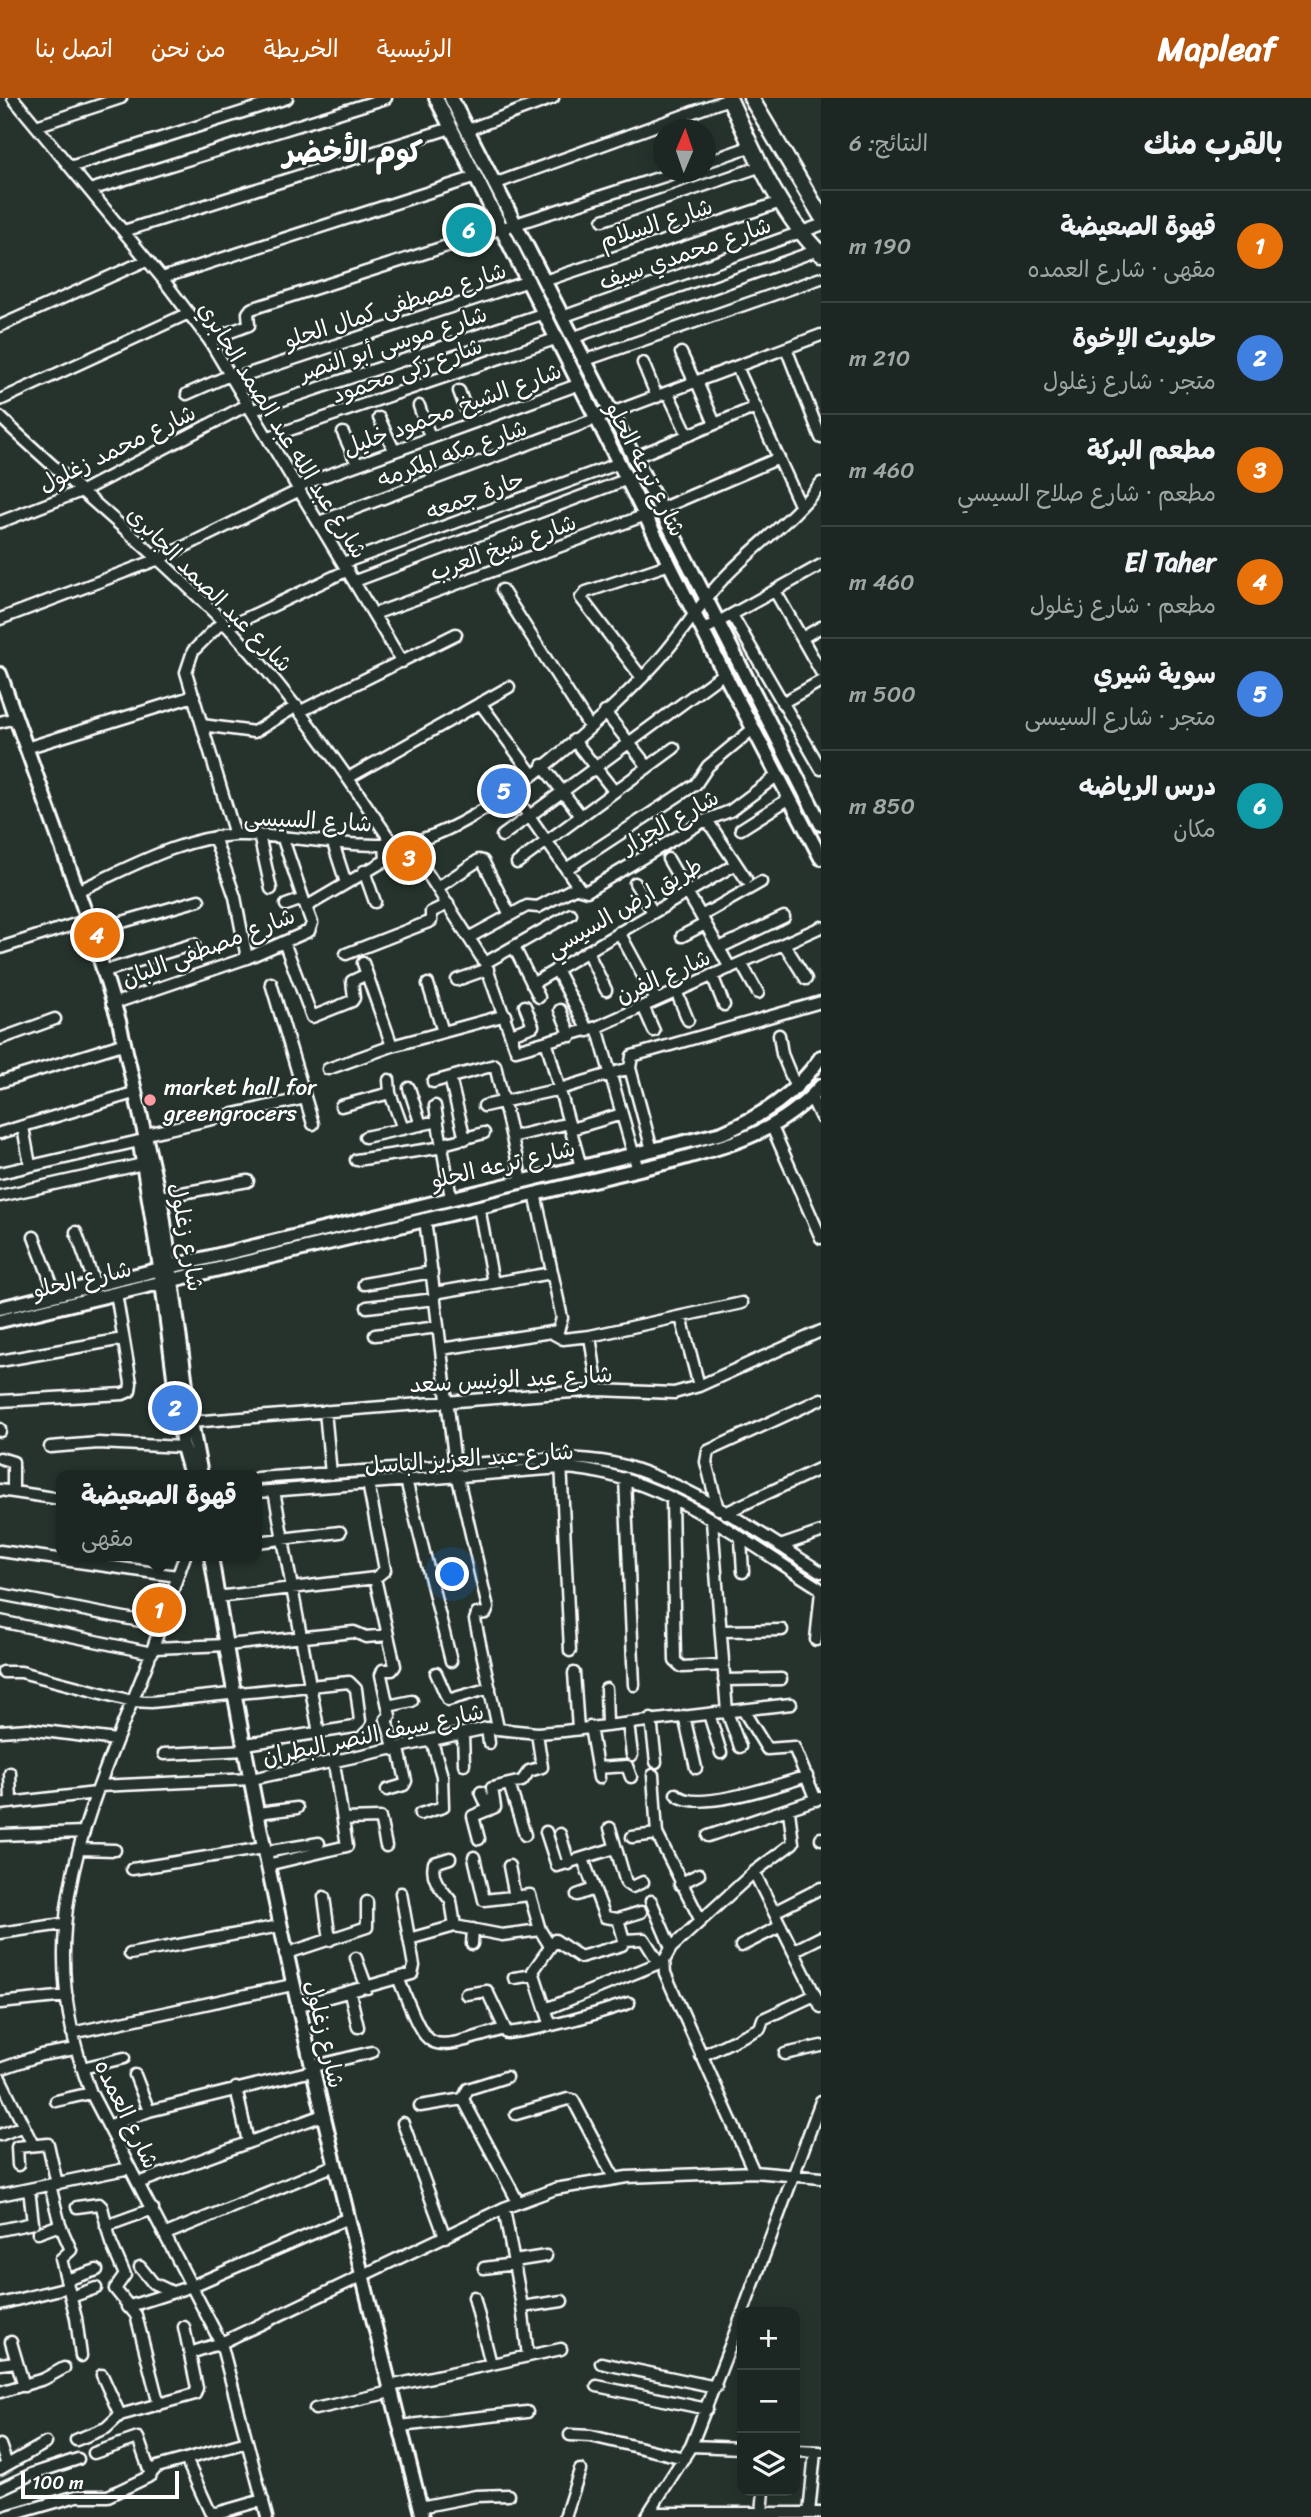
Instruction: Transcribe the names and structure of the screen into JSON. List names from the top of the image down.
{
  "streets": {
    "street": [
      "شارع السلام",
      "شارع محمدي سيف",
      "شارع مصطفى كمال الحلو",
      "شارع موسى أبو النصر",
      "شارع زكى محمود",
      "شارع الشيخ محمود خليل",
      "شارع عبد الله عبد الصمد الجابري",
      "شارع محمد زغلول",
      "شارع مكه المكرمه",
      "شارع ترعه الحلو",
      "حارة جمعه",
      "شارع شيخ العرب",
      "شارع عبد الصمد الجابرى",
      "شارع السيسى",
      "شارع الجزار",
      "طريق ارض السيسي",
      "شارع مصطفى اللبان",
      "شارع الفرن",
      "شارع زغلول",
      "شارع الحلو",
      "شارع عبد الونيس سعد",
      "شارع عبد العزيز الباسل",
      "شارع سيف النصر البطران",
      "شارع العمده"
    ]
  },
  "crossings": [
    ["شارع السلام", "شارع ترعه الحلو"],
    ["شارع محمدي سيف", "شارع ترعه الحلو"],
    ["شارع مصطفى كمال الحلو", "شارع عبد الله عبد الصمد الجابري"],
    ["شارع مصطفى كمال الحلو", "شارع ترعه الحلو"],
    ["شارع موسى أبو النصر", "شارع عبد الله عبد الصمد الجابري"],
    ["شارع موسى أبو النصر", "شارع محمد زغلول"],
    ["شارع موسى أبو النصر", "شارع ترعه الحلو"],
    ["شارع زكى محمود", "شارع عبد الله عبد الصمد الجابري"],
    ["شارع زكى محمود", "شارع ترعه الحلو"],
    ["شارع الشيخ محمود خليل", "شارع عبد الله عبد الصمد الجابري"],
    ["شارع الشيخ محمود خليل", "شارع ترعه الحلو"],
    ["شارع الشيخ محمود خليل", "شارع عبد الصمد الجابرى"],
    ["شارع عبد الله عبد الصمد الجابري", "شارع محمد زغلول"],
    ["شارع عبد الله عبد الصمد الجابري", "شارع مكه المكرمه"],
    ["شارع عبد الله عبد الصمد الجابري", "حارة جمعه"],
    ["شارع عبد الله عبد الصمد الجابري", "شارع شيخ العرب"],
    ["شارع محمد زغلول", "شارع عبد الصمد الجابرى"],
    ["شارع مكه المكرمه", "شارع ترعه الحلو"],
    ["شارع ترعه الحلو", "حارة جمعه"],
    ["شارع ترعه الحلو", "شارع شيخ العرب"],
    ["شارع ترعه الحلو", "شارع السيسى"],
    ["شارع ترعه الحلو", "شارع الجزار"],
    ["شارع ترعه الحلو", "شارع زغلول"],
    ["شارع ترعه الحلو", "شارع الحلو"],
    ["حارة جمعه", "شارع عبد الصمد الجابرى"],
    ["شارع عبد الصمد الجابرى", "شارع السيسى"],
    ["شارع عبد الصمد الجابرى", "شارع مصطفى اللبان"],
    ["شارع السيسى", "شارع مصطفى اللبان"],
    ["شارع السيسى", "شارع زغلول"],
    ["شارع مصطفى اللبان", "شارع زغلول"],
    ["شارع زغلول", "شارع الحلو"],
    ["شارع زغلول", "شارع عبد الونيس سعد"],
    ["شارع زغلول", "شارع سيف النصر البطران"],
    ["شارع سيف النصر البطران", "شارع العمده"]
  ],
  "districts": ["كوم الأخضر"],
  "places": ["market hall for greengrocers"],
  "scale_bar": "100 m",
  "north": "top",
  "page": {
    "header": "Mapleaf",
    "nav": [
      "الرئيسية",
      "الخريطة",
      "من نحن",
      "اتصل بنا"
    ],
    "heading": ["بالقرب منك", "النتائج: 6"],
    "list": [
      {
        "mark": "1",
        "name": "قهوة الصعيضة",
        "note": "مقهى · شارع العمده",
        "value": "190 m"
      },
      {
        "mark": "2",
        "name": "حلويت الإخوة",
        "note": "متجر · شارع زغلول",
        "value": "210 m"
      },
      {
        "mark": "3",
        "name": "مطعم البركة",
        "note": "مطعم · شارع صلاح السيسي",
        "value": "460 m"
      },
      {
        "mark": "4",
        "name": "El Taher",
        "note": "مطعم · شارع زغلول",
        "value": "460 m"
      },
      {
        "mark": "5",
        "name": "سوية شيري",
        "note": "متجر · شارع السيسى",
        "value": "500 m"
      },
      {
        "mark": "6",
        "name": "درس الرياضه",
        "note": "مكان",
        "value": "850 m"
      }
    ],
    "pins": [
      "6",
      "5",
      "3",
      "4",
      "2",
      "1"
    ],
    "popup": ["قهوة الصعيضة", "مقهى"],
    "map_buttons": ["+", "−"],
    "scale": "100 m"
  }
}
